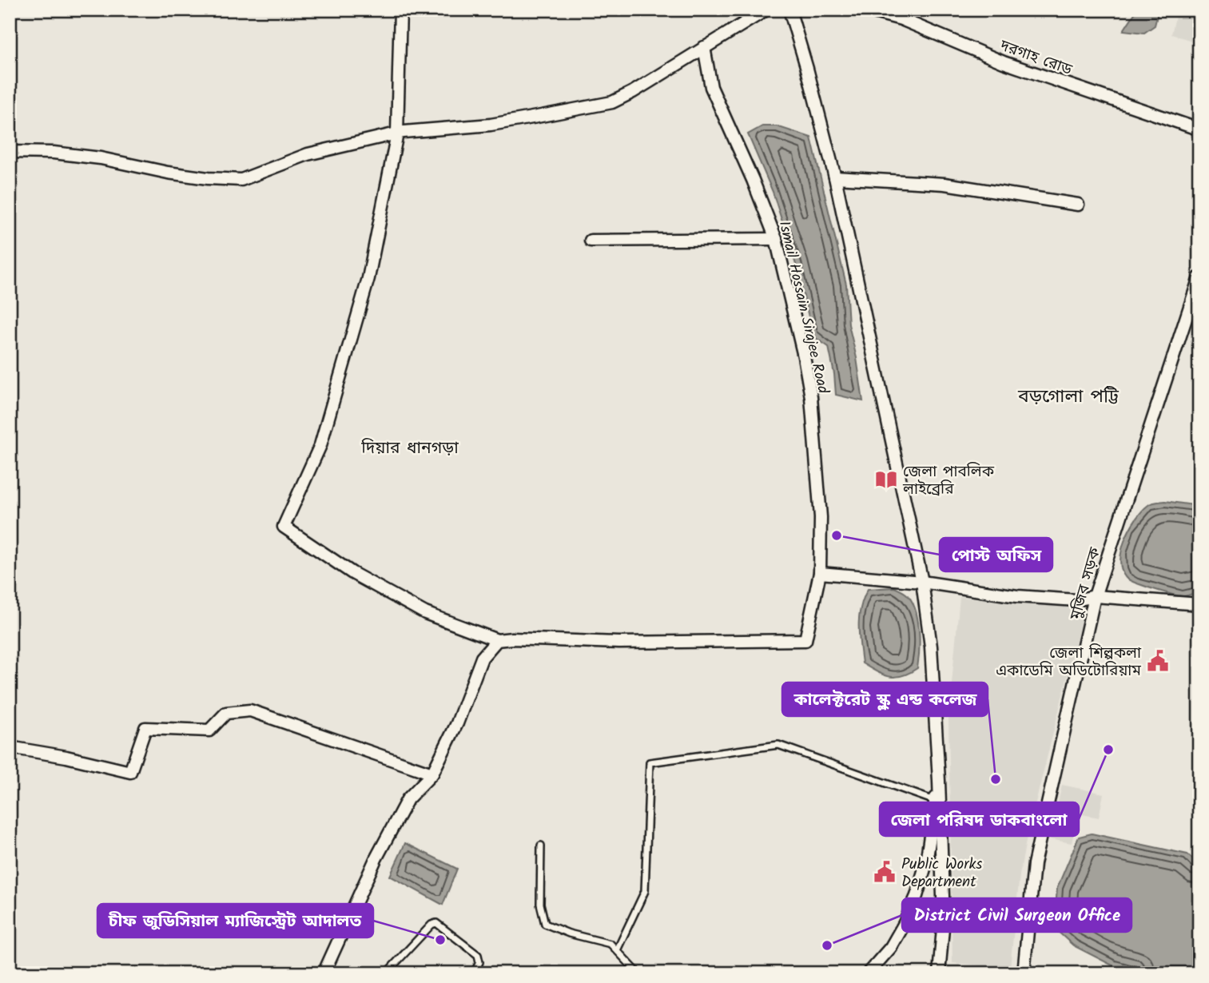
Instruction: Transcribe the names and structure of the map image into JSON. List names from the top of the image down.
{
  "streets": {
    "street": ["দরগাহ রোড", "Ismail Hossain Sirajee Road", "মুজিব সড়ক"]
  },
  "districts": ["বড়গোলা পট্টি", "দিয়ার ধানগড়া"],
  "places": {
    "library": ["জেলা পাবলিক লাইব্রেরি"],
    "other": [
      "পোস্ট অফিস",
      "জেলা পরিষদ ডাকবাংলো",
      "কালেক্টরেট স্কুল এন্ড কলেজ",
      "চীফ জুডিসিয়াল ম্যাজিস্ট্রেট আদালত",
      "District Civil Surgeon Office"
    ],
    "public building": ["জেলা শিল্পকলা একাডেমি অডিটোরিয়াম", "Public Works Department"]
  }
}
